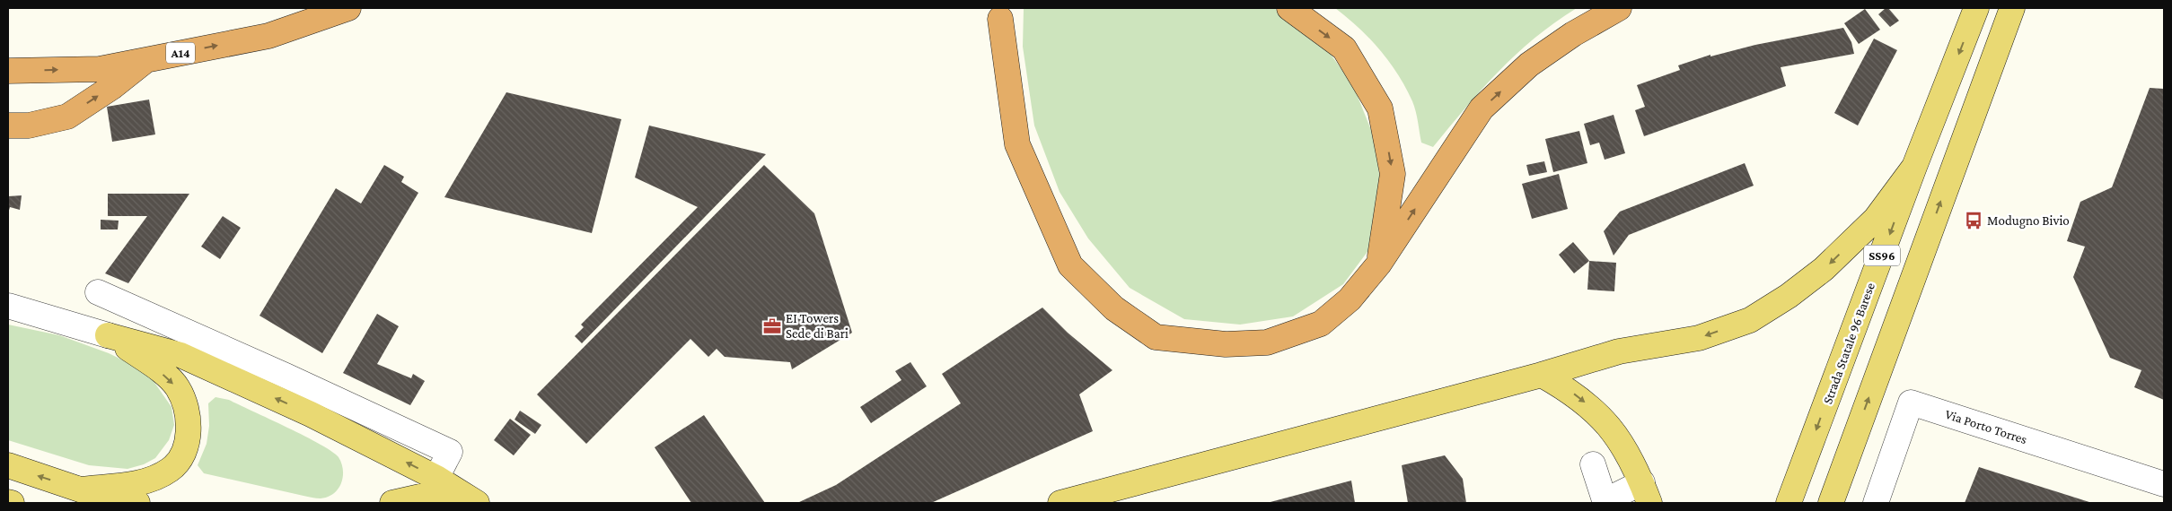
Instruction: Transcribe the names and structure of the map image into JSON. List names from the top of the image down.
{
  "streets": {
    "highway": ["A14"],
    "main road": ["SS96", "Strada Statale 96 Barese"],
    "street": ["Via Porto Torres"]
  },
  "places": {
    "bus stop": ["Modugno Bivio"],
    "office": ["EI Towers Sede di Bari"]
  }
}
